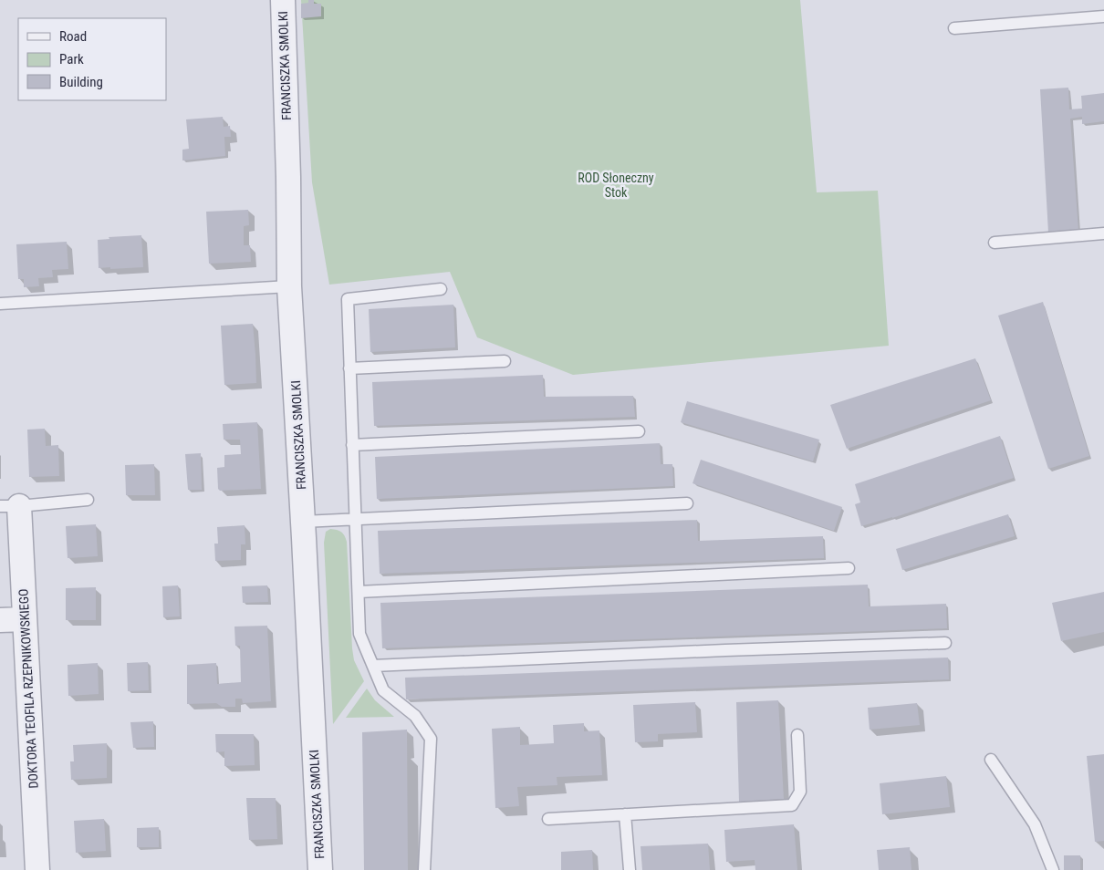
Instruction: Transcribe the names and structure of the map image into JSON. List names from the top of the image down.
{
  "streets": {
    "street": ["FRANCISZKA SMOLKI", "DOKTORA TEOFILA RZEPNIKOWSKIEGO"]
  },
  "parks": ["ROD Słoneczny Stok"],
  "legend": ["Road", "Park", "Building"]
}
